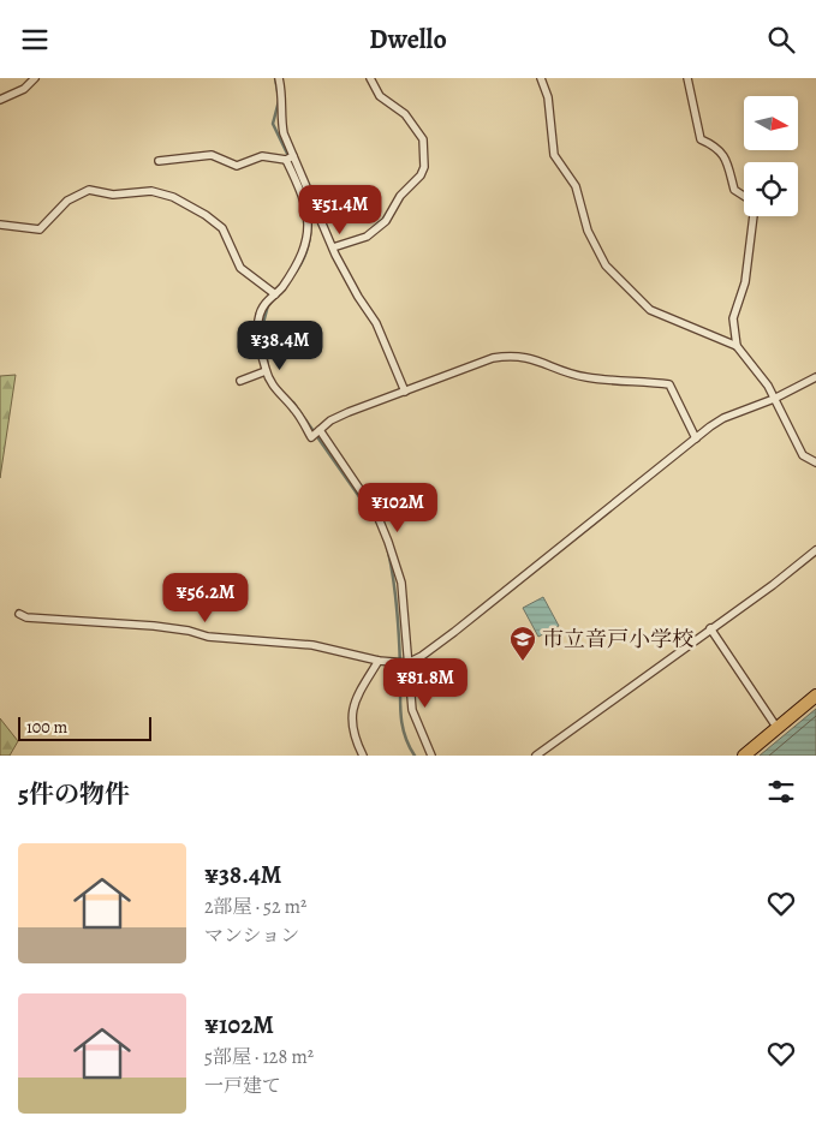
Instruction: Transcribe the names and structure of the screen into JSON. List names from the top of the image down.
{
  "places": {
    "school or university": ["市立音戸小学校"]
  },
  "scale_bar": "100 m",
  "north": "right",
  "page": {
    "header": "Dwello",
    "price": [
      "¥51.4M",
      "¥38.4M",
      "¥102M",
      "¥56.2M",
      "¥81.8M"
    ],
    "scale": "100 m",
    "heading": "5件の物件",
    "list": [
      {
        "name": "¥38.4M",
        "note": "2部屋 · 52 m² · マンション"
      },
      {
        "name": "¥102M",
        "note": "5部屋 · 128 m² · 一戸建て"
      }
    ]
  }
}
